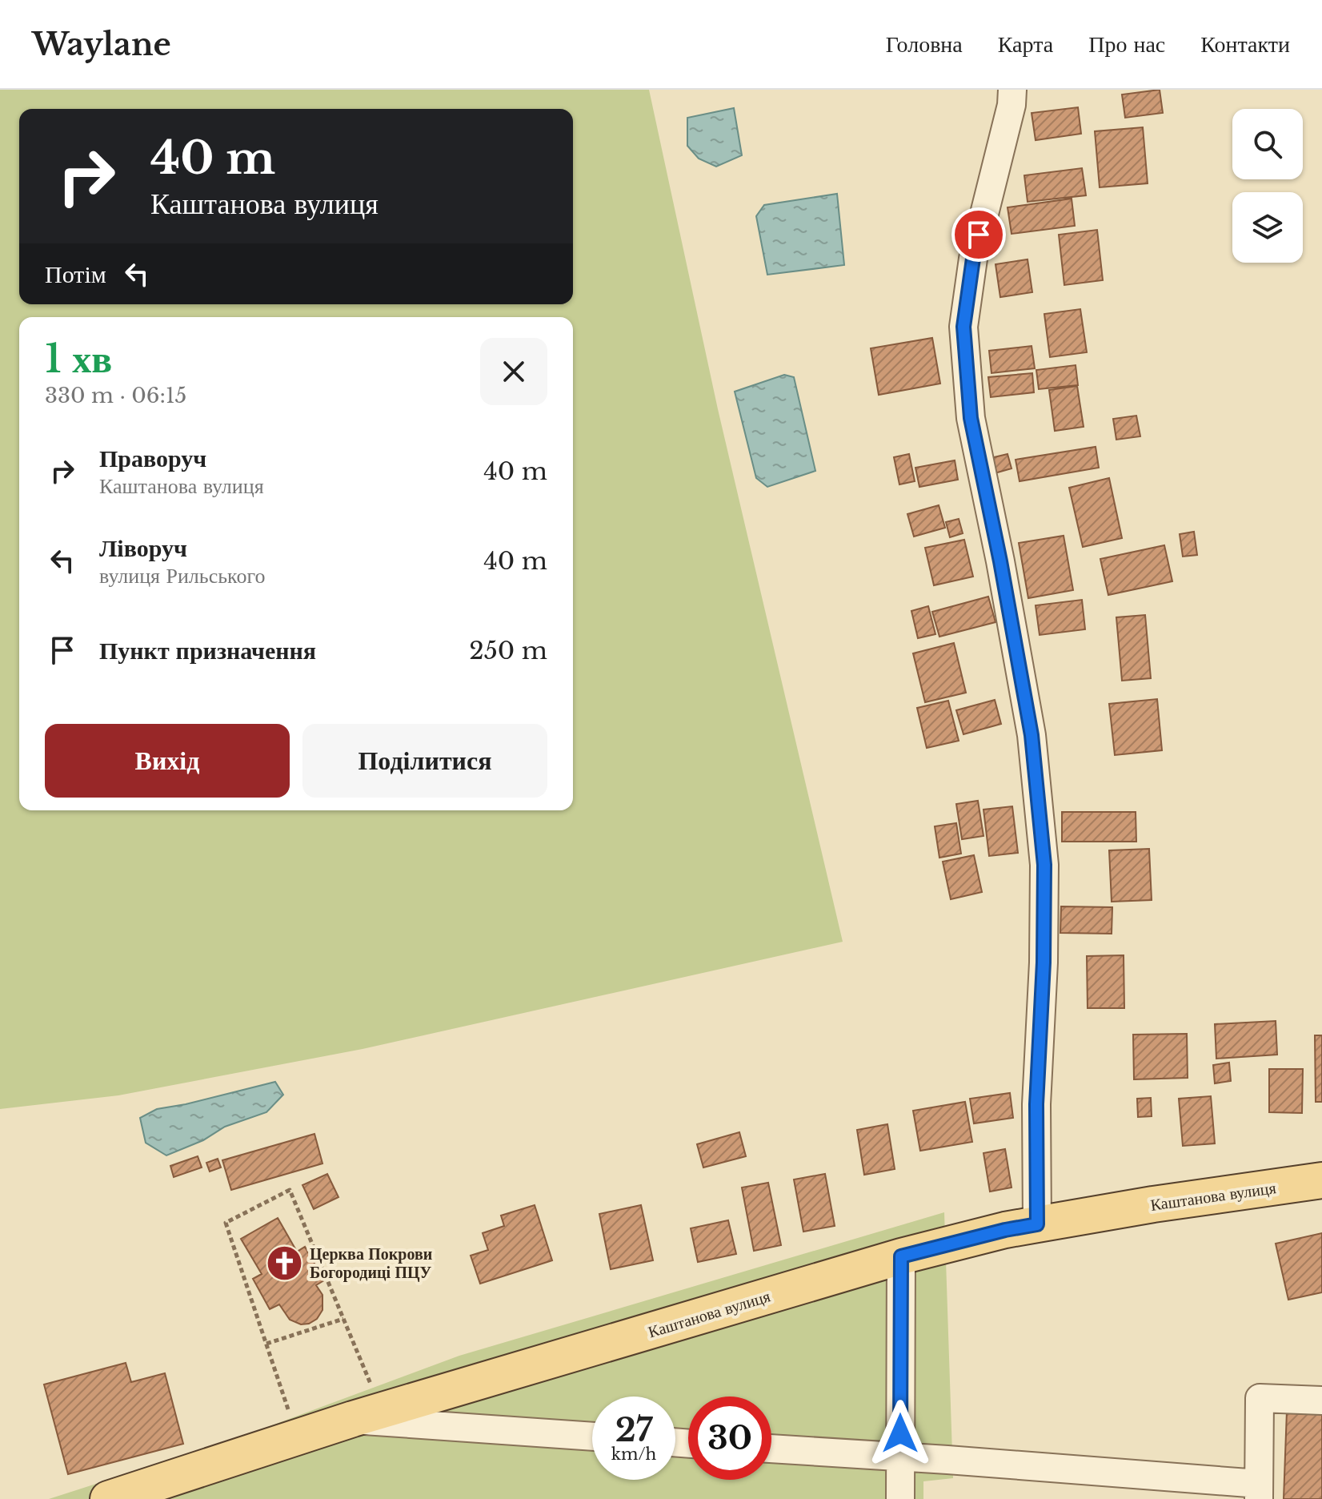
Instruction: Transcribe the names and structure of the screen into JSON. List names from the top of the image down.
{
  "streets": {
    "main road": ["Каштанова вулиця"]
  },
  "places": {
    "church": ["Церква Покрови Богородиці ПЦУ"]
  },
  "page": {
    "header": "Waylane",
    "nav": [
      "Головна",
      "Карта",
      "Про нас",
      "Контакти"
    ],
    "turn": ["40 m", "Каштанова вулиця"],
    "then": "Потім",
    "heading": ["1 хв", "330 m · 06:15"],
    "list": [
      {
        "name": "Праворуч",
        "note": "Каштанова вулиця",
        "value": "40 m"
      },
      {
        "name": "Ліворуч",
        "note": "вулиця Рильського",
        "value": "40 m"
      },
      {
        "name": "Пункт призначення",
        "value": "250 m"
      }
    ],
    "buttons": ["Вихід", "Поділитися"],
    "speed": "27 km/h",
    "limit": "30"
  }
}
